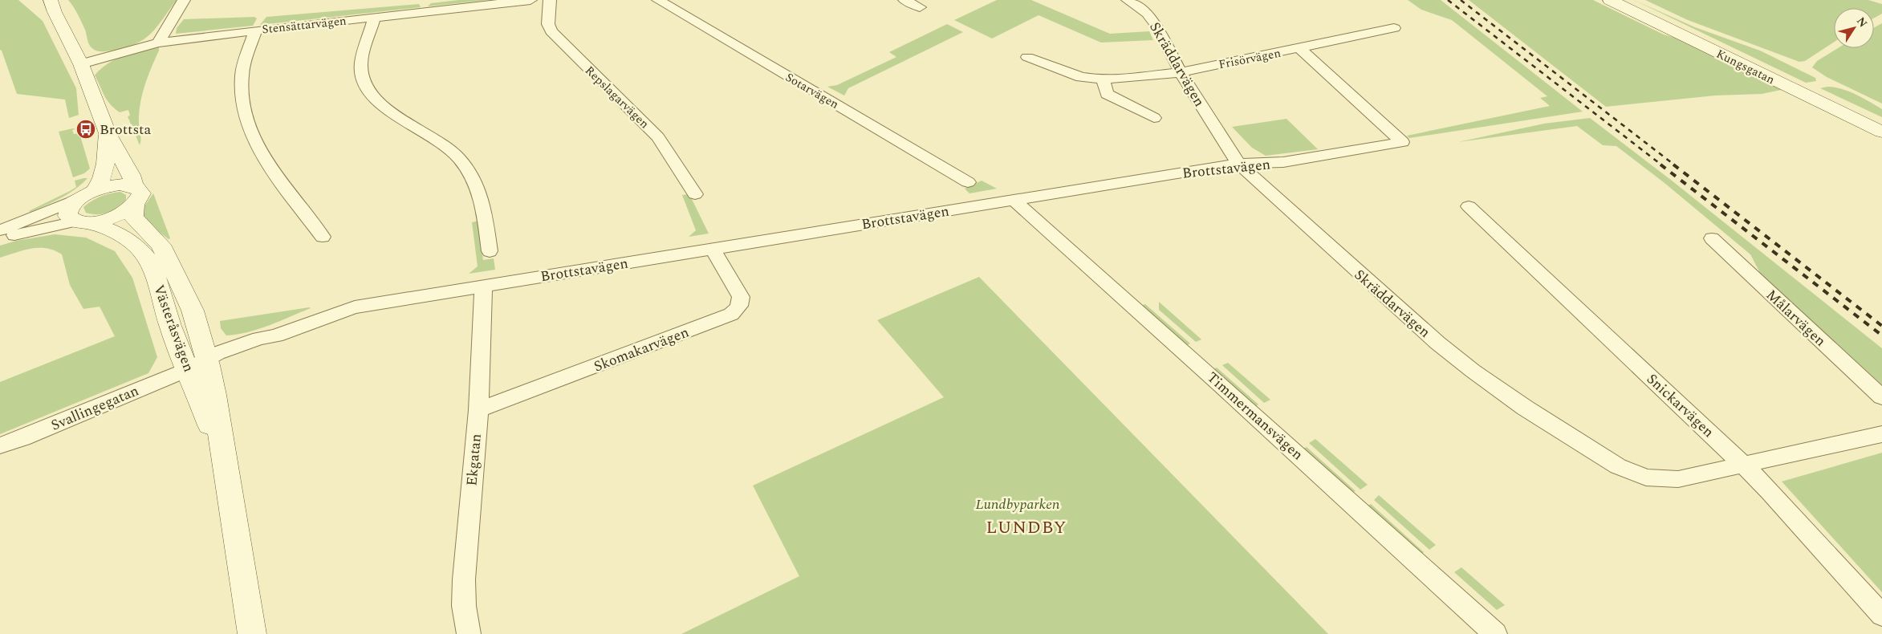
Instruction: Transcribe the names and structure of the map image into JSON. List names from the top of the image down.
{
  "streets": {
    "street": [
      "Stensättarvägen",
      "Frisörvägen",
      "Skräddarvägen",
      "Kungsgatan",
      "Sotarvägen",
      "Repslagarvägen",
      "Brottstavägen",
      "Målarvägen",
      "Västeråsvägen",
      "Skomakarvägen",
      "Snickarvägen",
      "Svallingegatan",
      "Timmermansvägen",
      "Ekgatan"
    ]
  },
  "crossings": [
    ["Stensättarvägen", "Västeråsvägen"],
    ["Frisörvägen", "Skräddarvägen"],
    ["Frisörvägen", "Brottstavägen"],
    ["Skräddarvägen", "Brottstavägen"],
    ["Skräddarvägen", "Snickarvägen"],
    ["Brottstavägen", "Västeråsvägen"],
    ["Brottstavägen", "Skomakarvägen"],
    ["Brottstavägen", "Svallingegatan"],
    ["Brottstavägen", "Timmermansvägen"],
    ["Brottstavägen", "Ekgatan"],
    ["Västeråsvägen", "Svallingegatan"],
    ["Skomakarvägen", "Ekgatan"]
  ],
  "districts": ["LUNDBY"],
  "parks": ["Lundbyparken"],
  "places": {
    "bus stop": ["Brottsta"]
  },
  "north": "top right"
}
